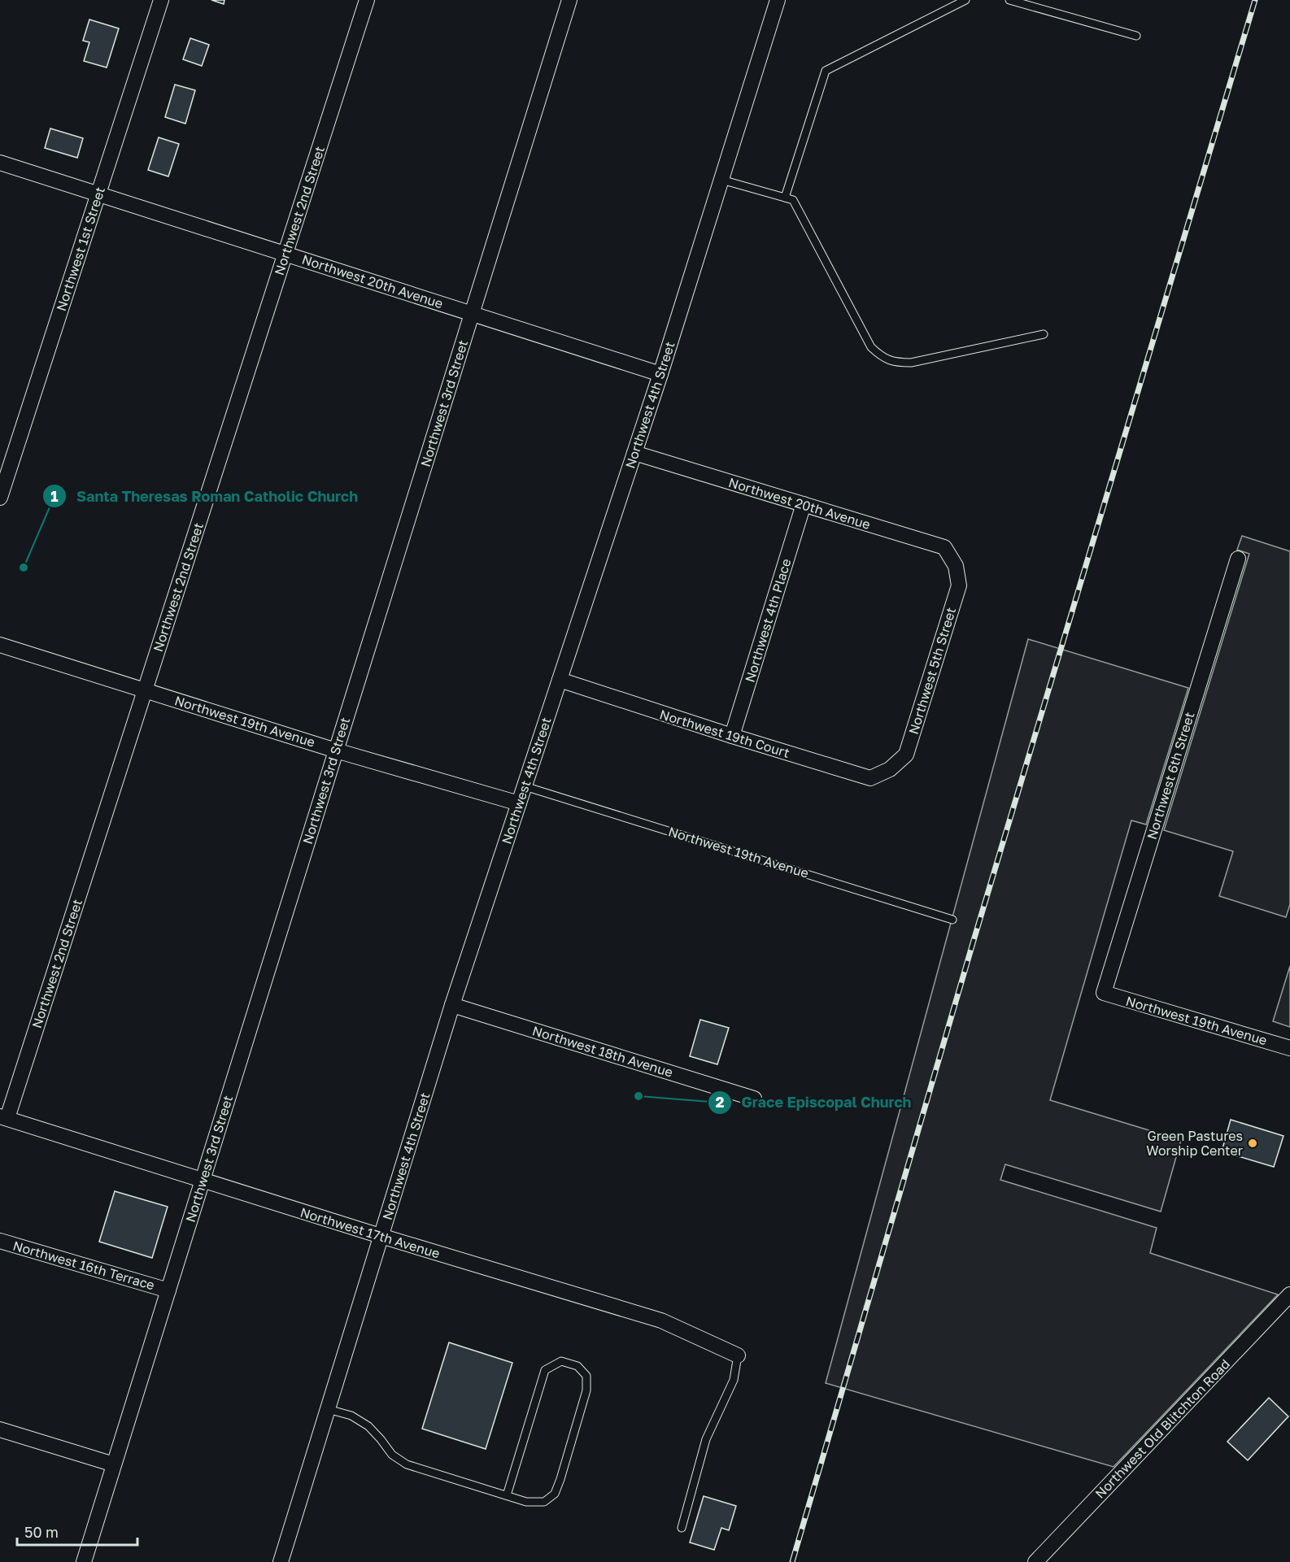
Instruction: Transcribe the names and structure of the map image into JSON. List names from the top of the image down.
{
  "streets": {
    "street": [
      "Northwest 2nd Street",
      "Northwest 1st Street",
      "Northwest 20th Avenue",
      "Northwest 3rd Street",
      "Northwest 4th Street",
      "Northwest 4th Place",
      "Northwest 5th Street",
      "Northwest 19th Avenue",
      "Northwest 19th Court",
      "Northwest 6th Street",
      "Northwest 18th Avenue",
      "Northwest 17th Avenue",
      "Northwest 16th Terrace",
      "Northwest Old Blitchton Road"
    ]
  },
  "crossings": [
    ["Northwest 2nd Street", "Northwest 20th Avenue"],
    ["Northwest 2nd Street", "Northwest 19th Avenue"],
    ["Northwest 2nd Street", "Northwest 17th Avenue"],
    ["Northwest 1st Street", "Northwest 20th Avenue"],
    ["Northwest 20th Avenue", "Northwest 3rd Street"],
    ["Northwest 20th Avenue", "Northwest 4th Street"],
    ["Northwest 20th Avenue", "Northwest 4th Place"],
    ["Northwest 20th Avenue", "Northwest 5th Street"],
    ["Northwest 3rd Street", "Northwest 19th Avenue"],
    ["Northwest 3rd Street", "Northwest 17th Avenue"],
    ["Northwest 3rd Street", "Northwest 16th Terrace"],
    ["Northwest 4th Street", "Northwest 19th Avenue"],
    ["Northwest 4th Street", "Northwest 19th Court"],
    ["Northwest 4th Street", "Northwest 18th Avenue"],
    ["Northwest 4th Street", "Northwest 17th Avenue"],
    ["Northwest 4th Place", "Northwest 19th Court"],
    ["Northwest 5th Street", "Northwest 19th Court"],
    ["Northwest 19th Avenue", "Northwest 6th Street"]
  ],
  "places": ["Santa Theresas Roman Catholic Church", "Grace Episcopal Church", "Green Pastures Worship Center"],
  "scale_bar": "50 m"
}
